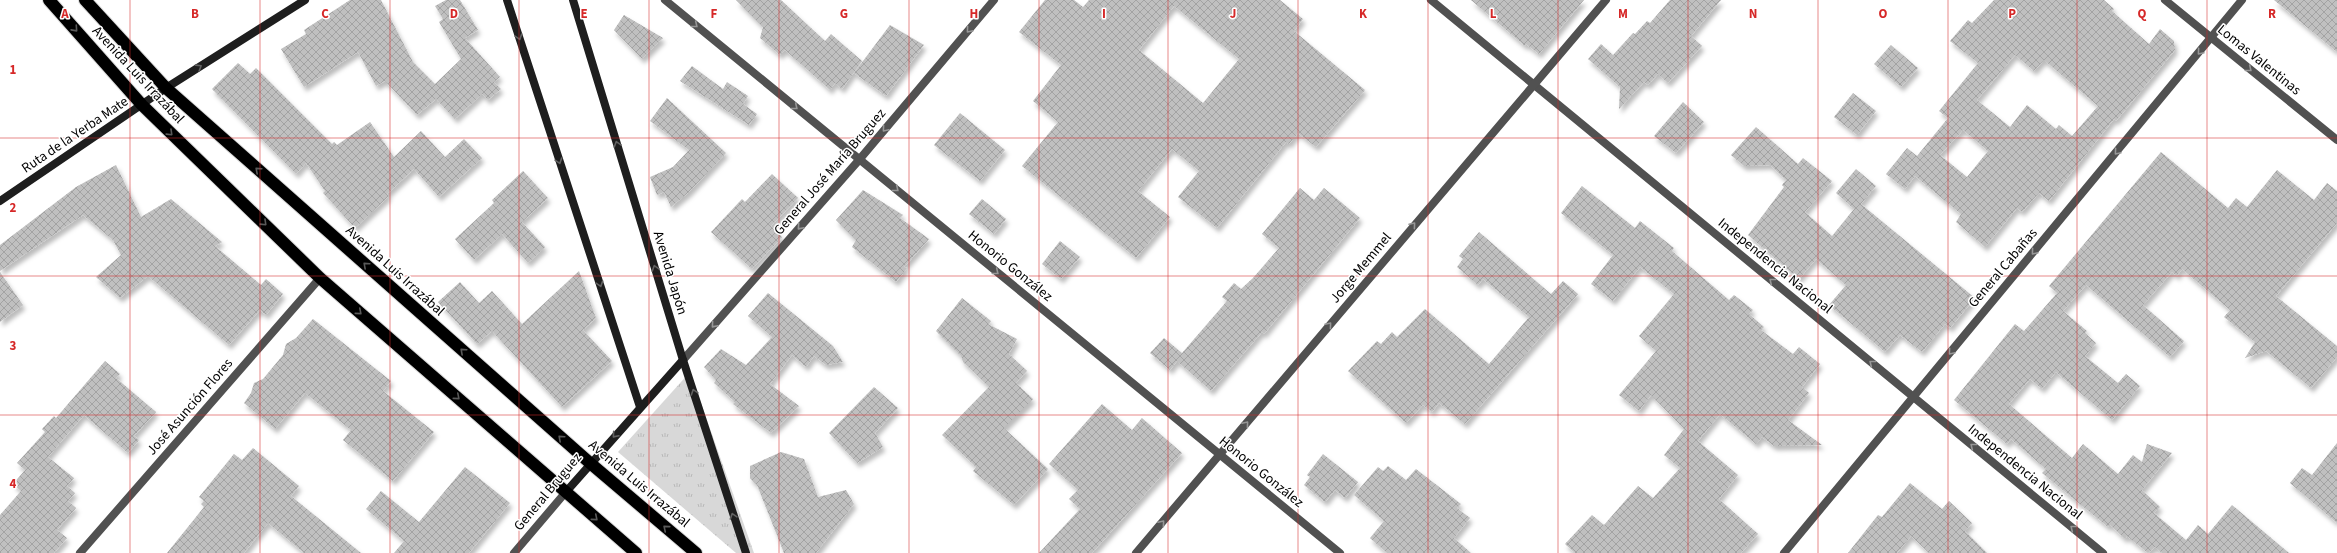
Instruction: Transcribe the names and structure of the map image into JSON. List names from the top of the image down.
{
  "streets": {
    "highway": ["Avenida Luis Irrazábal"],
    "main road": ["Ruta de la Yerba Mate", "Avenida Japón", "General Bruguez"],
    "street": [
      "Lomas Valentinas",
      "General José María Bruguez",
      "Honorio González",
      "Independencia Nacional",
      "Jorge Memmel",
      "General Cabañas",
      "José Asunción Flores"
    ]
  },
  "crossings": [
    ["Lomas Valentinas", "General Cabañas"],
    ["Avenida Luis Irrazábal", "Ruta de la Yerba Mate"],
    ["Avenida Luis Irrazábal", "José Asunción Flores"],
    ["Avenida Luis Irrazábal", "General Bruguez"],
    ["General José María Bruguez", "Honorio González"],
    ["General José María Bruguez", "Avenida Japón"],
    ["General José María Bruguez", "General Bruguez"],
    ["Honorio González", "Jorge Memmel"],
    ["Independencia Nacional", "Jorge Memmel"],
    ["Independencia Nacional", "General Cabañas"],
    ["Avenida Japón", "General Bruguez"]
  ],
  "one_way": [
    "Lomas Valentinas",
    "Ruta de la Yerba Mate",
    "General José María Bruguez",
    "Honorio González",
    "Independencia Nacional",
    "Jorge Memmel",
    "General Cabañas"
  ],
  "grid": {
    "columns": [
      "A",
      "B",
      "C",
      "D",
      "E",
      "F",
      "G",
      "H",
      "I",
      "J",
      "K",
      "L",
      "M",
      "N",
      "O",
      "P",
      "Q",
      "R"
    ],
    "rows": [
      "1",
      "2",
      "3",
      "4"
    ]
  }
}
